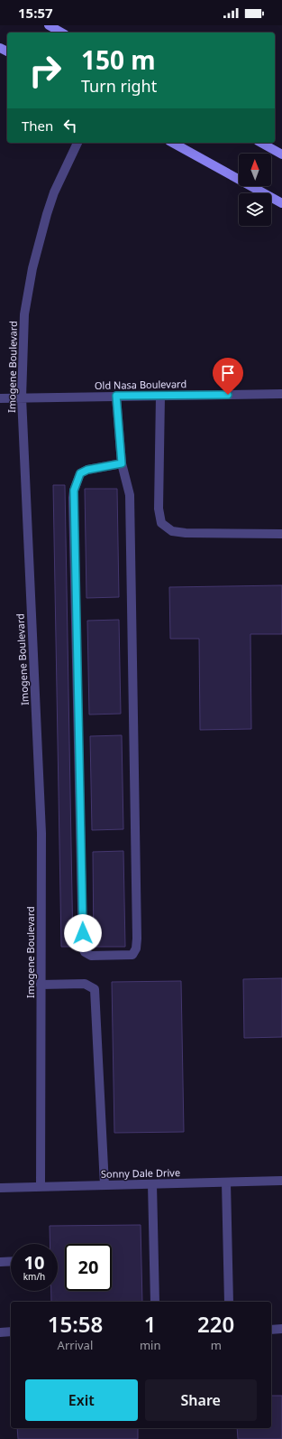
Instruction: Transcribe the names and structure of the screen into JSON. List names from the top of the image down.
{
  "streets": {
    "street": ["Imogene Boulevard", "Old Nasa Boulevard", "Sonny Dale Drive"]
  },
  "crossings": [
    ["Imogene Boulevard", "Old Nasa Boulevard"],
    ["Imogene Boulevard", "Sonny Dale Drive"]
  ],
  "north": "top",
  "page": {
    "status": "15:57",
    "turn": ["150 m", "Turn right"],
    "then": "Then",
    "speed": "10 km/h",
    "limit": "20",
    "eta": [
      "15:58",
      "Arrival",
      "1",
      "min",
      "220",
      "m"
    ],
    "buttons": ["Exit", "Share"]
  }
}
